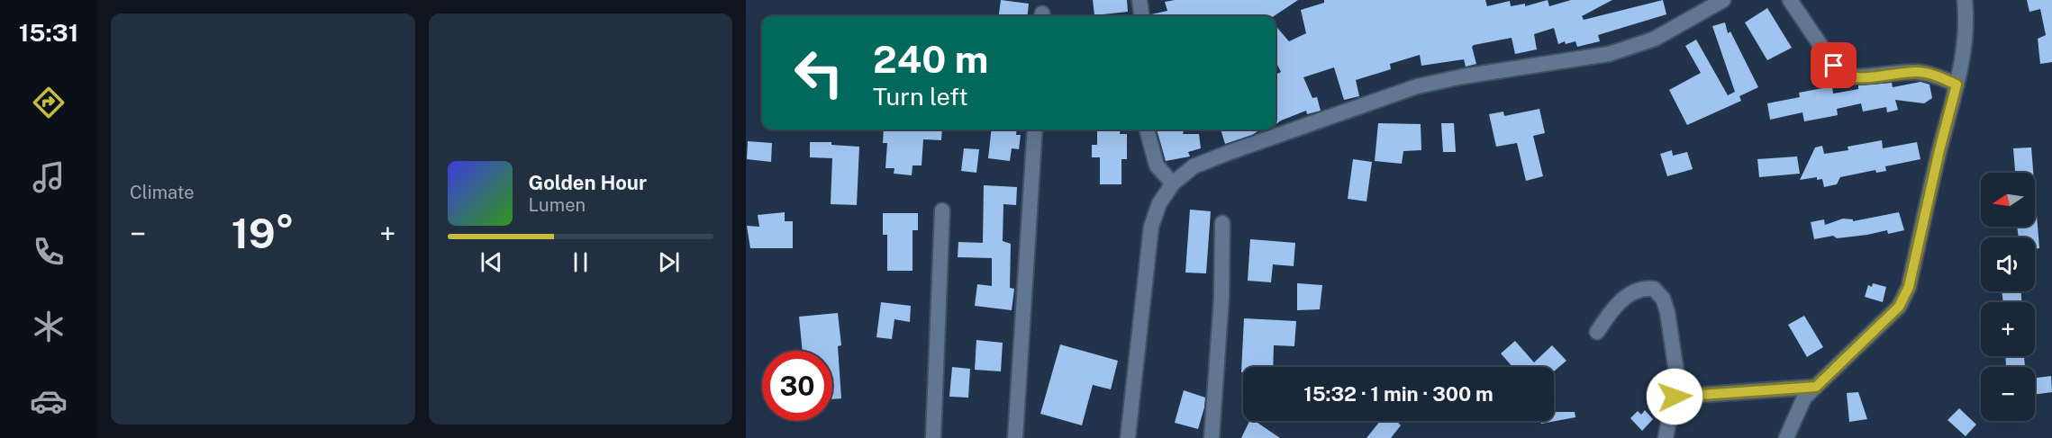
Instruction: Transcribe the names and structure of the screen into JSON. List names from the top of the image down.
{
  "north": "left",
  "page": {
    "tabs": "15:31",
    "tile": "Climate",
    "turn": ["240 m", "Turn left"],
    "song": ["Golden Hour", "Lumen"],
    "map_buttons": ["+", "−"],
    "heat": ["−", "19°", "+"],
    "limit": "30",
    "trip": "15:32 · 1 min · 300 m"
  }
}
